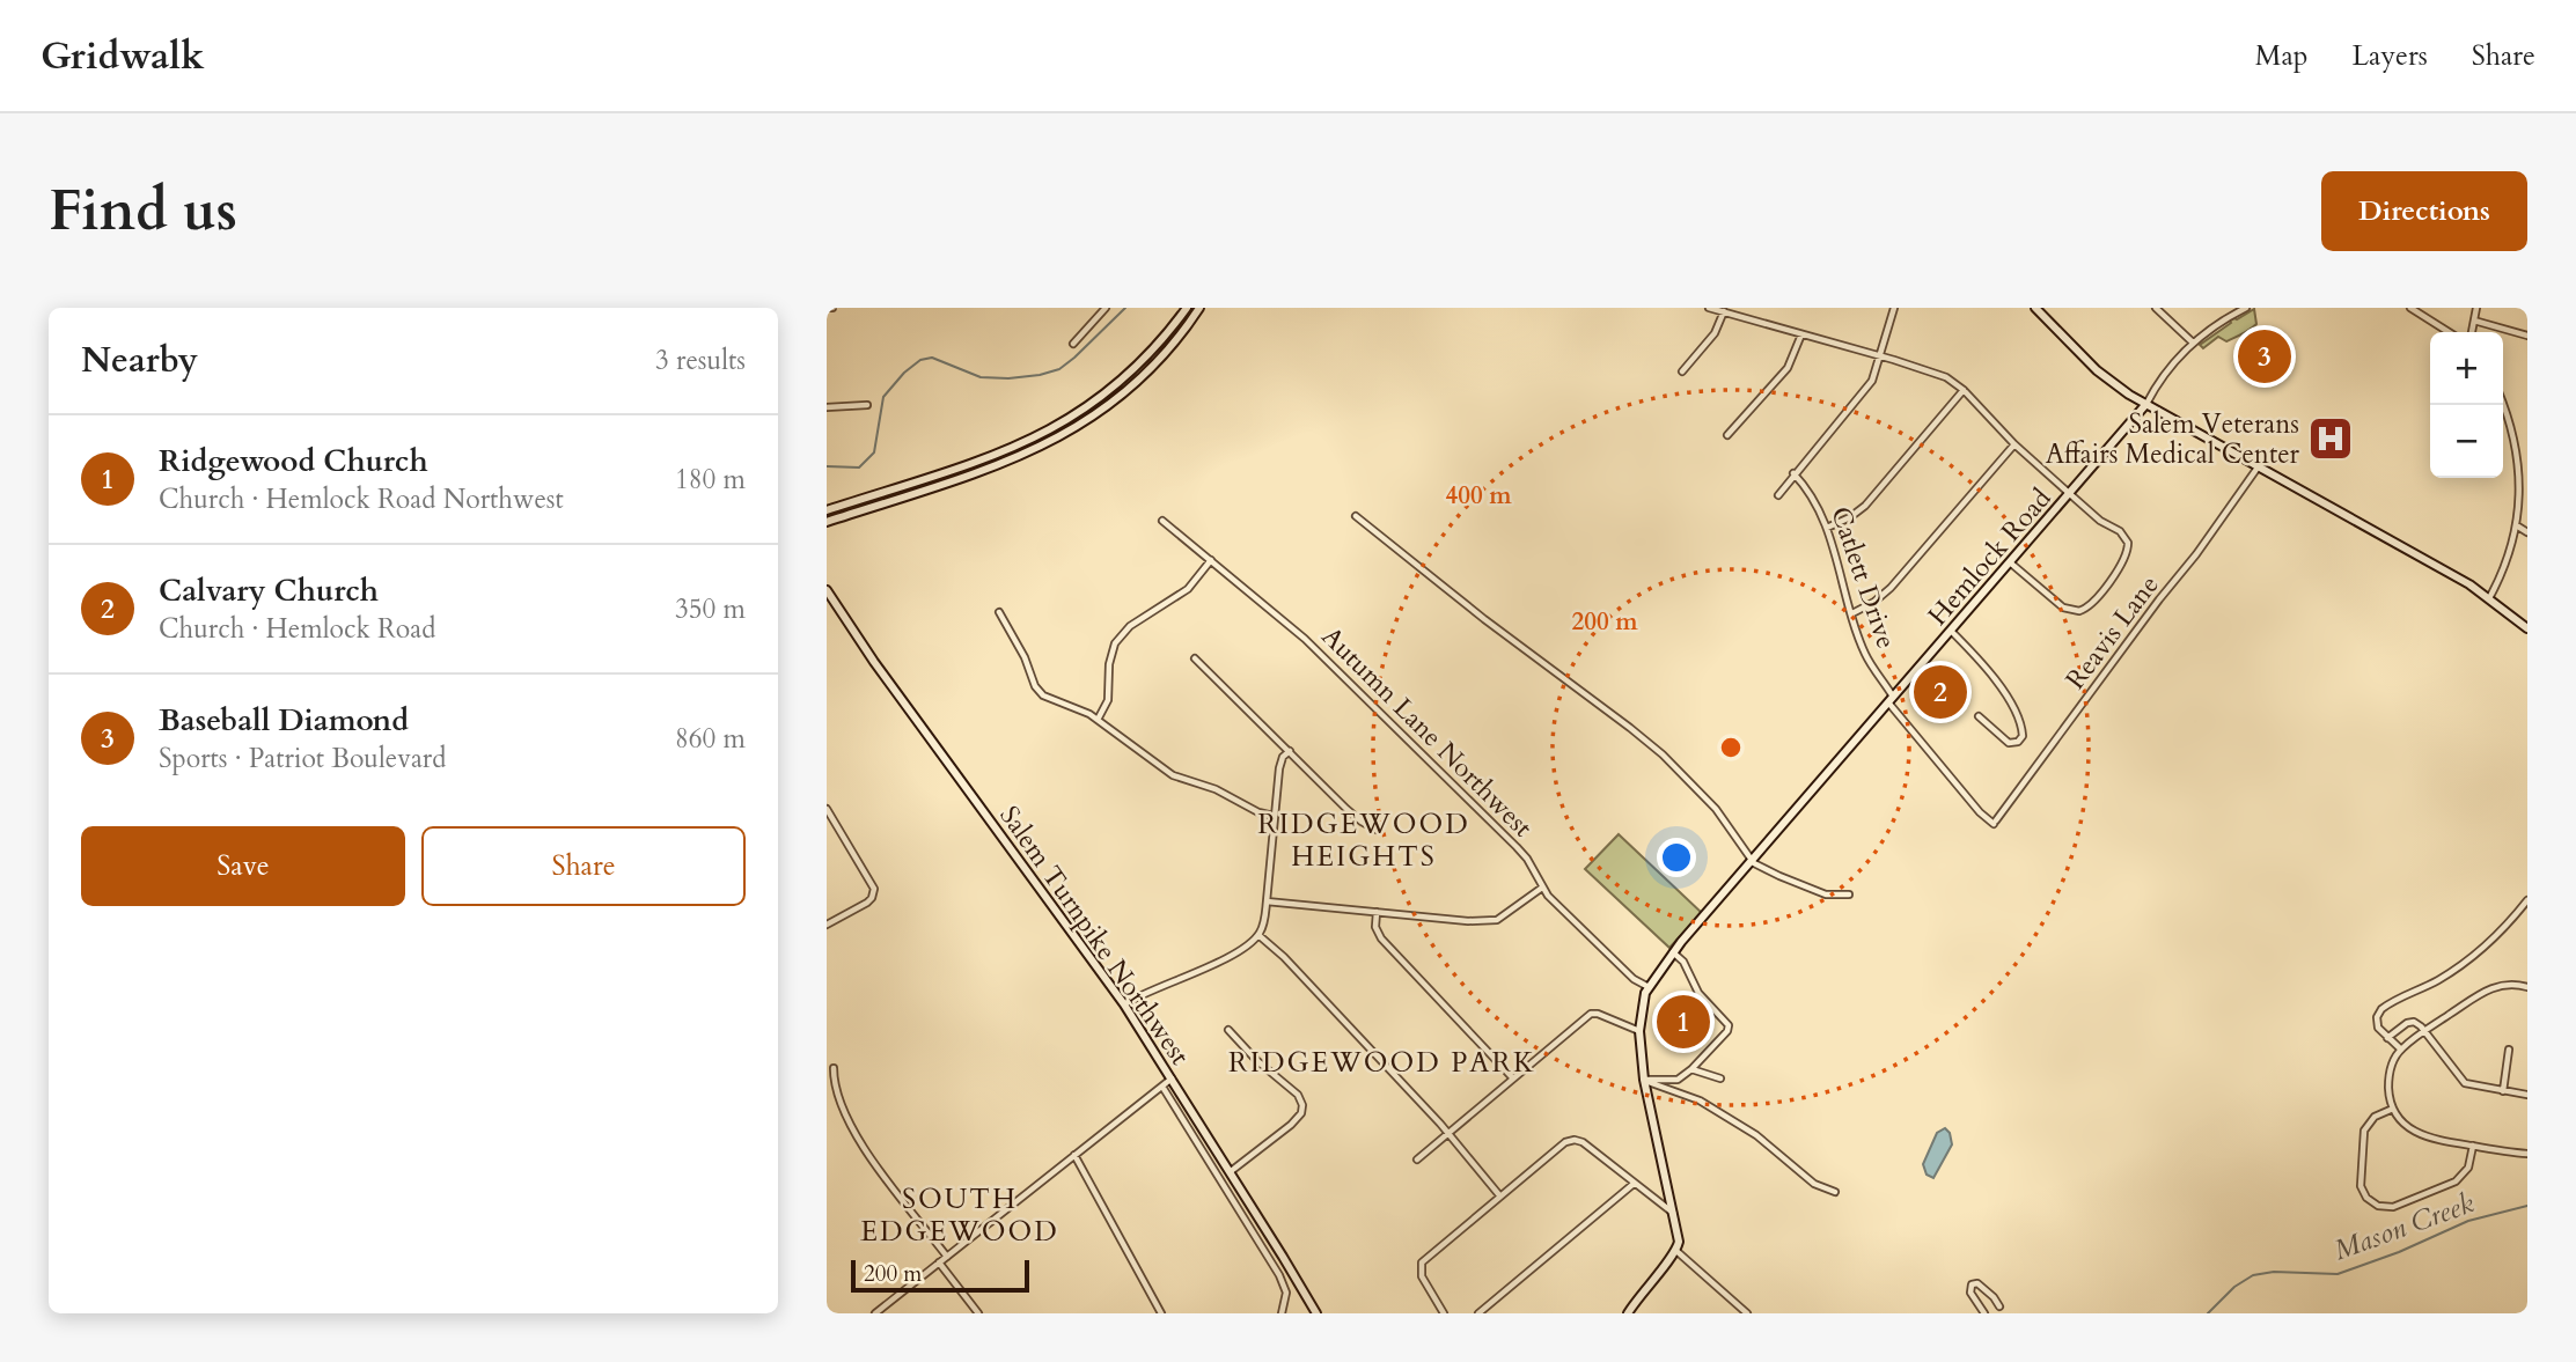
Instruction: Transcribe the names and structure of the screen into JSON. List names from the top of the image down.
{
  "streets": {
    "street": [
      "Hemlock Road",
      "Catlett Drive",
      "Reavis Lane",
      "Autumn Lane Northwest",
      "Salem Turnpike Northwest"
    ]
  },
  "crossings": [
    ["Hemlock Road", "Catlett Drive"],
    ["Hemlock Road", "Autumn Lane Northwest"],
    ["Catlett Drive", "Reavis Lane"]
  ],
  "districts": ["RIDGEWOOD HEIGHTS", "RIDGEWOOD PARK", "SOUTH EDGEWOOD"],
  "water": ["Mason Creek"],
  "places": {
    "hospital": ["Salem Veterans Affairs Medical Center"]
  },
  "scale_bar": "200 m",
  "page": {
    "header": "Gridwalk",
    "nav": ["Map", "Layers", "Share"],
    "buttons": [
      "Directions",
      ["Save", "Share"]
    ],
    "title": "Find us",
    "heading": ["Nearby", "3 results"],
    "pins": ["3", "2", "1"],
    "map_buttons": ["+", "−"],
    "list": [
      {
        "mark": "1",
        "name": "Ridgewood Church",
        "note": "Church · Hemlock Road Northwest",
        "value": "180 m"
      },
      {
        "mark": "2",
        "name": "Calvary Church",
        "note": "Church · Hemlock Road",
        "value": "350 m"
      },
      {
        "mark": "3",
        "name": "Baseball Diamond",
        "note": "Sports · Patriot Boulevard",
        "value": "860 m"
      }
    ],
    "scale": "200 m"
  },
  "rings": ["400 m", "200 m"]
}
